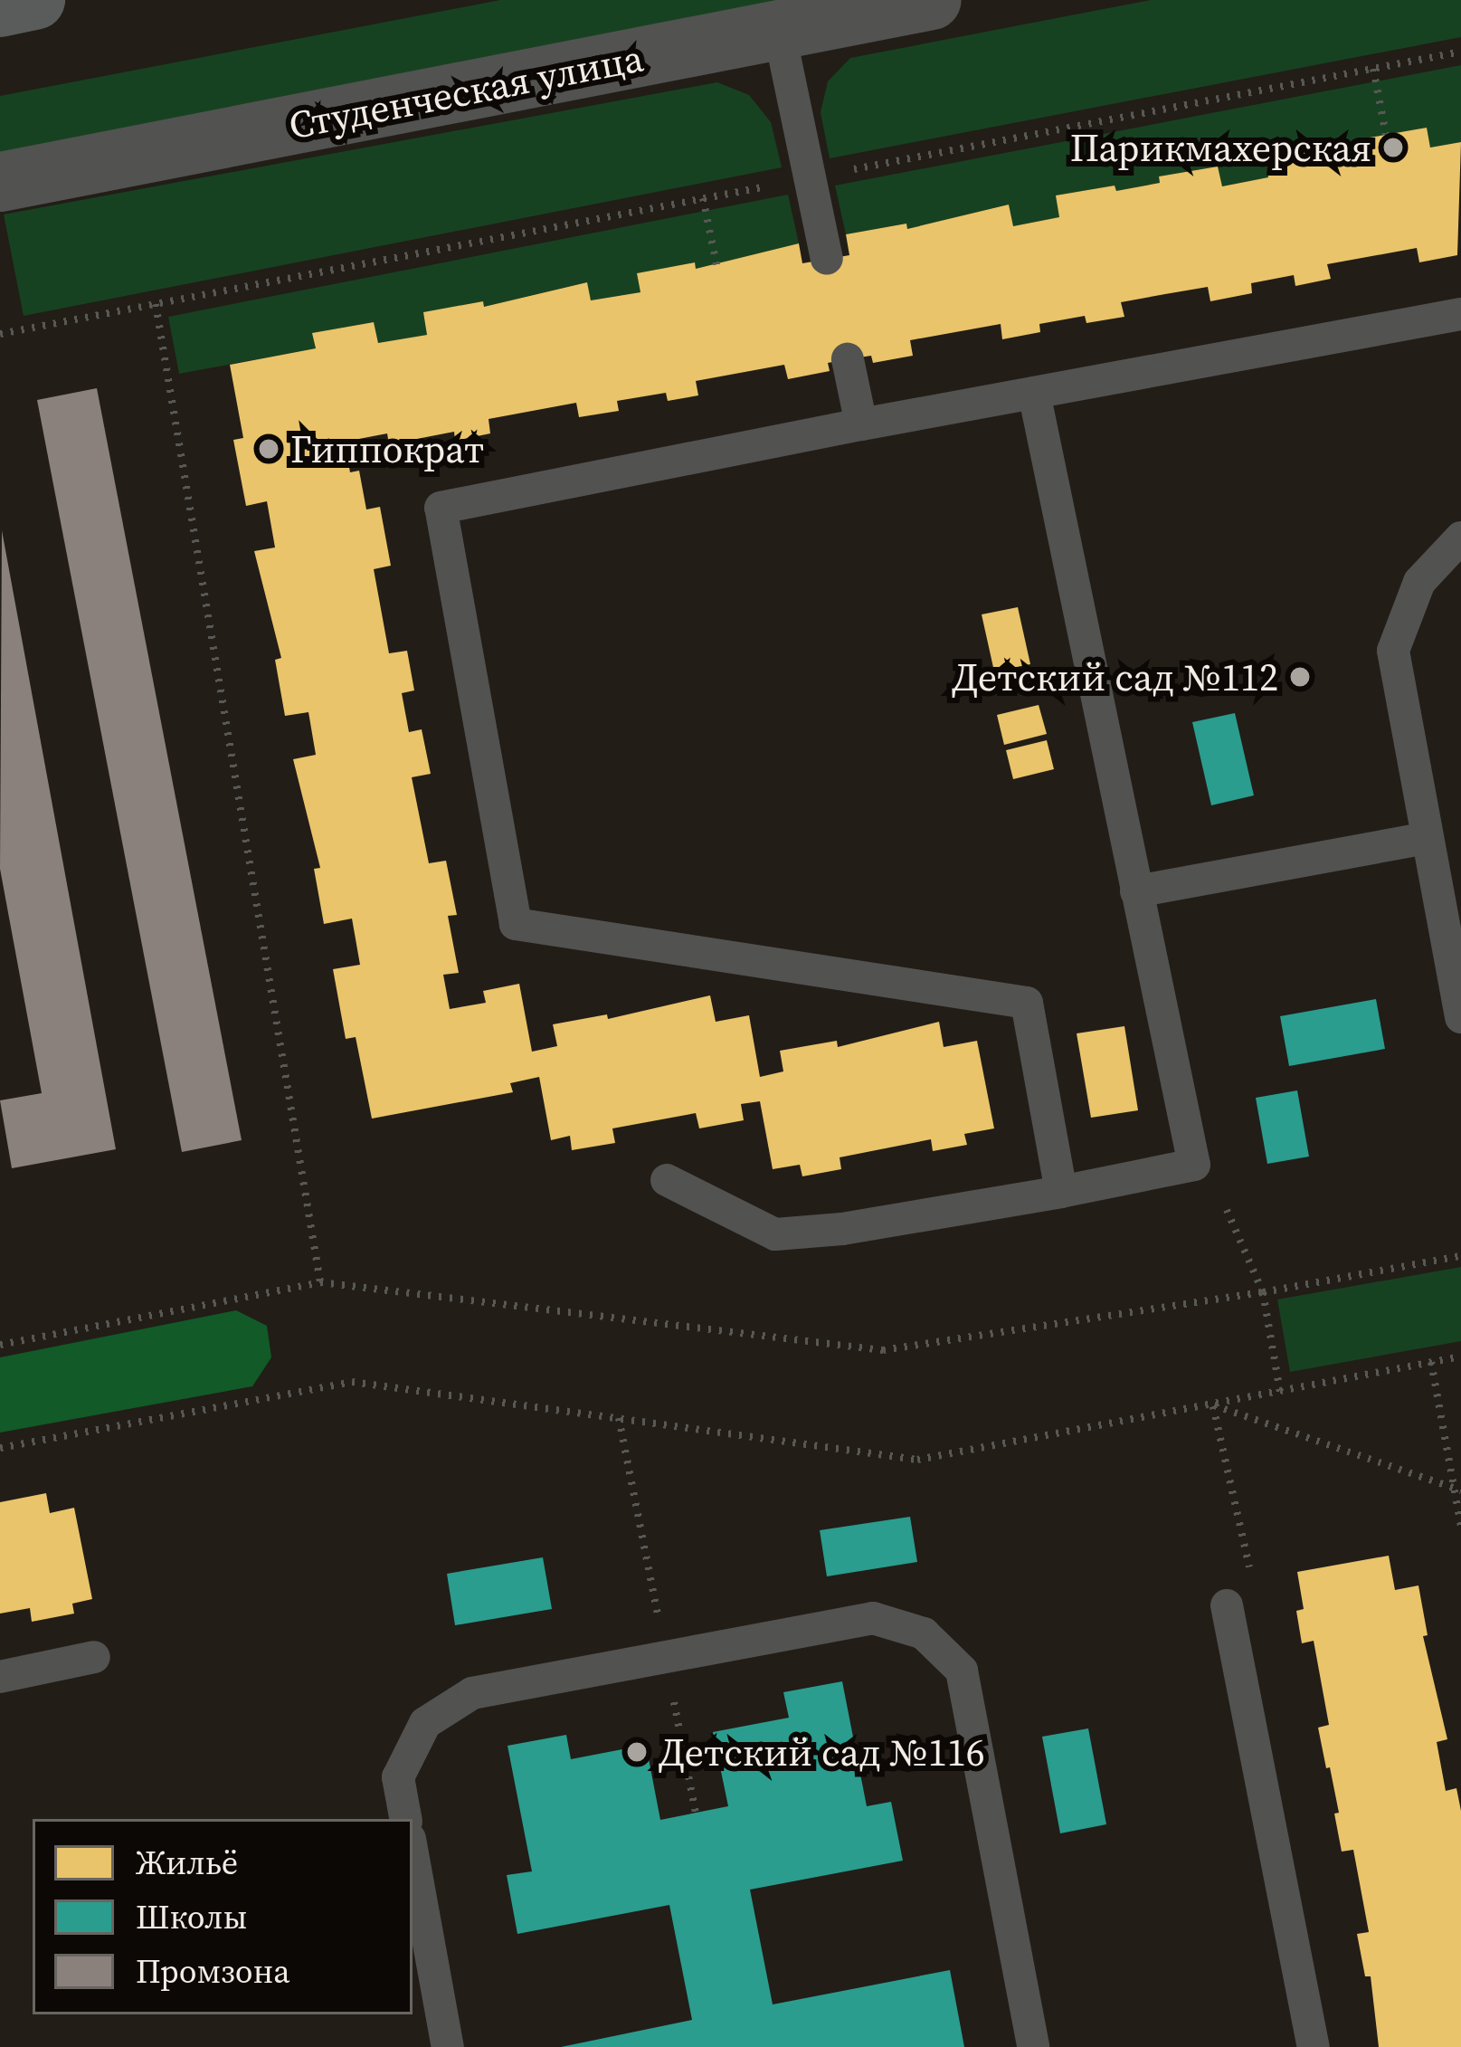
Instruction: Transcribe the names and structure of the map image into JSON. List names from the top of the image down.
{
  "streets": {
    "street": ["Студенческая улица"]
  },
  "places": [
    "Парикмахерская",
    "Гиппократ",
    "Детский сад №112",
    "Детский сад №116"
  ],
  "legend": ["Жильё", "Школы", "Промзона"]
}
